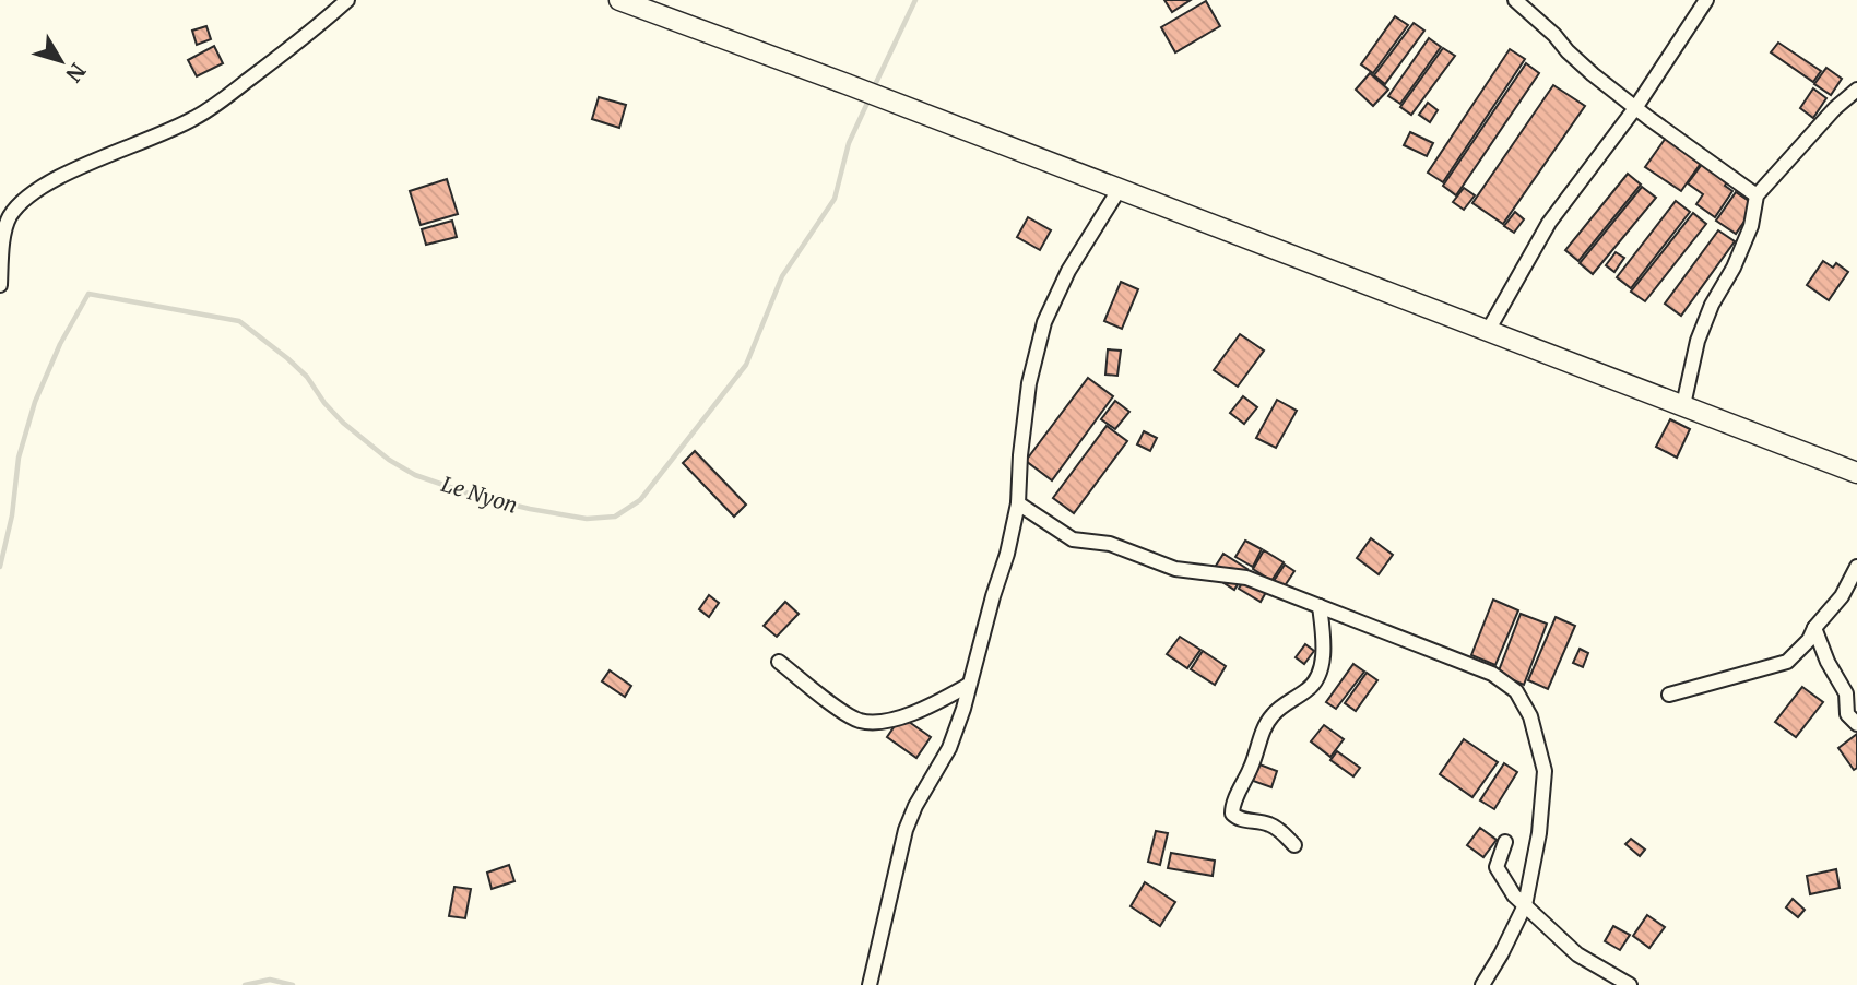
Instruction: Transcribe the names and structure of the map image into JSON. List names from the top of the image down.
{
  "water": ["Le Nyon"],
  "north": "bottom right"
}
